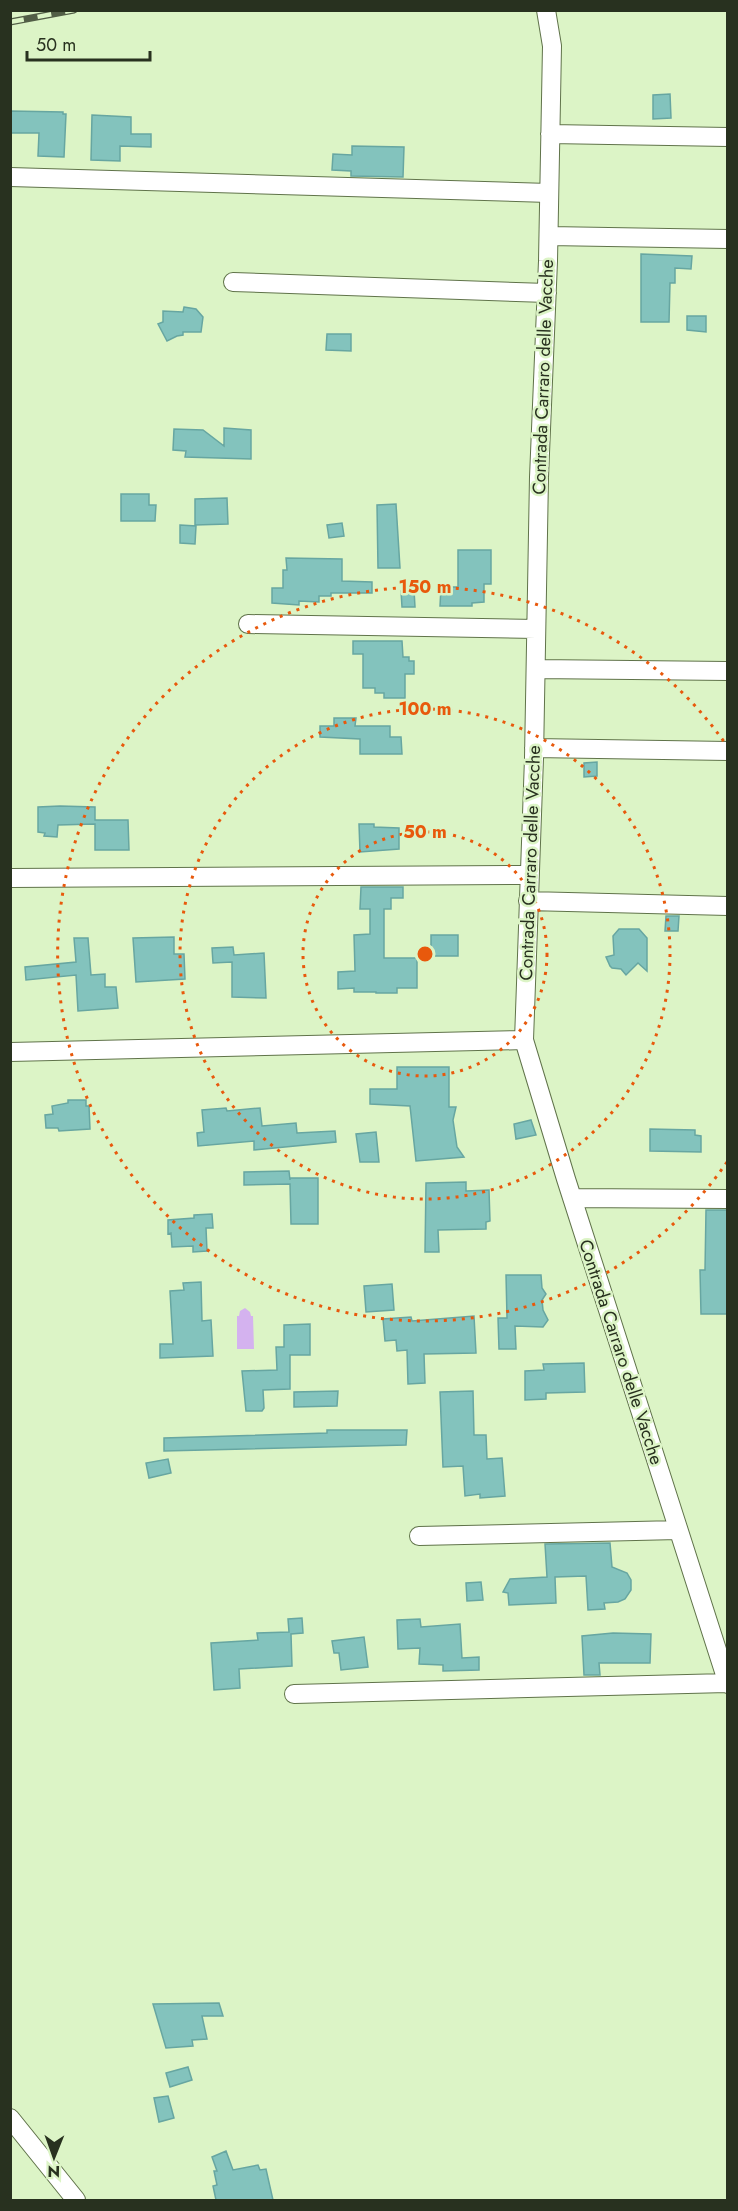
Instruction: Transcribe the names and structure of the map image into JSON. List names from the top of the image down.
{
  "streets": {
    "street": ["Contrada Carraro delle Vacche"]
  },
  "scale_bar": "50 m",
  "north": "bottom",
  "rings": ["150 m", "100 m", "50 m"]
}
